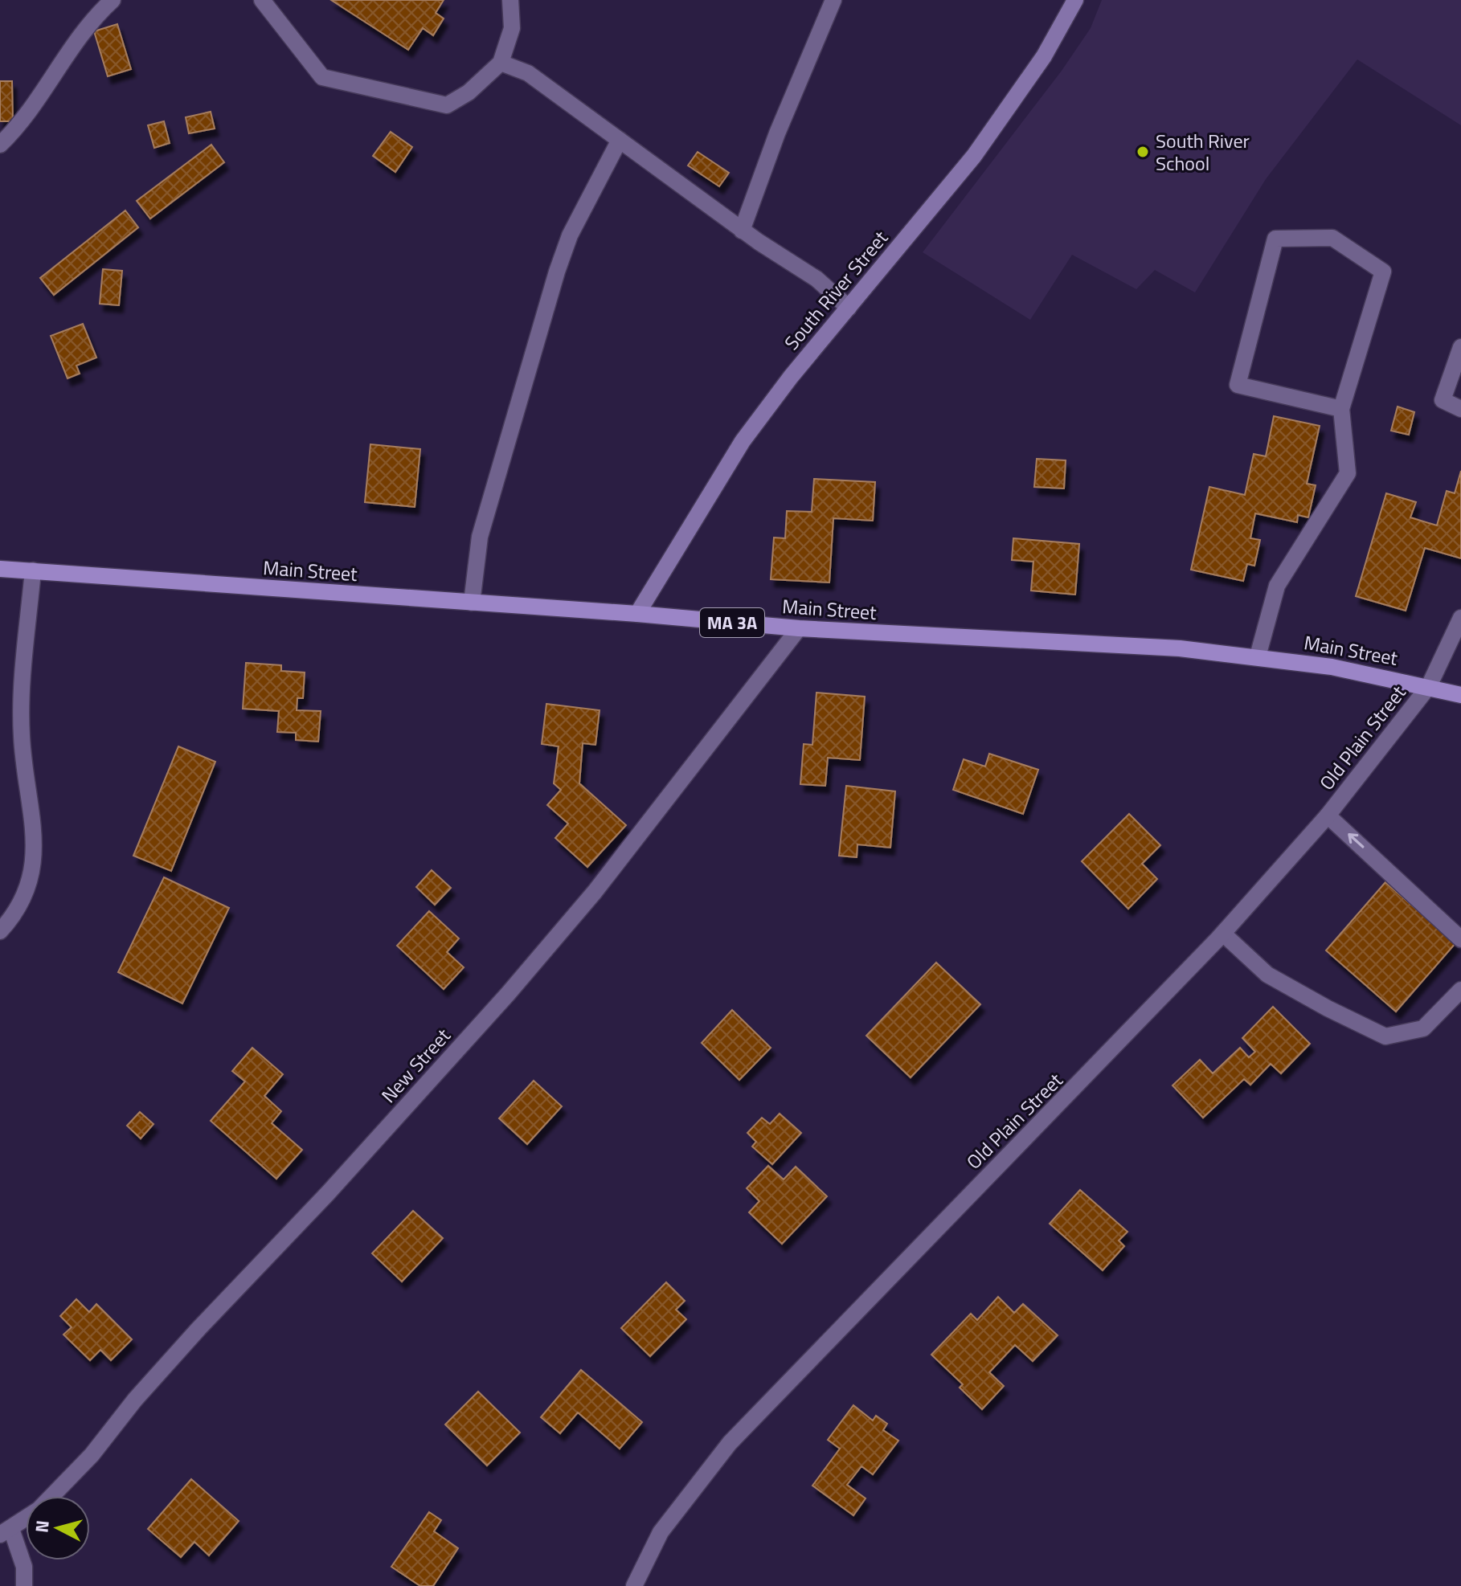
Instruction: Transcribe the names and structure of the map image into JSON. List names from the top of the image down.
{
  "streets": {
    "main road": ["Main Street", "MA 3A"],
    "street": ["South River Street", "Old Plain Street", "New Street"]
  },
  "crossings": [
    ["South River Street", "Main Street"],
    ["Main Street", "Old Plain Street"],
    ["Main Street", "New Street"]
  ],
  "places": ["South River School"],
  "north": "left"
}
